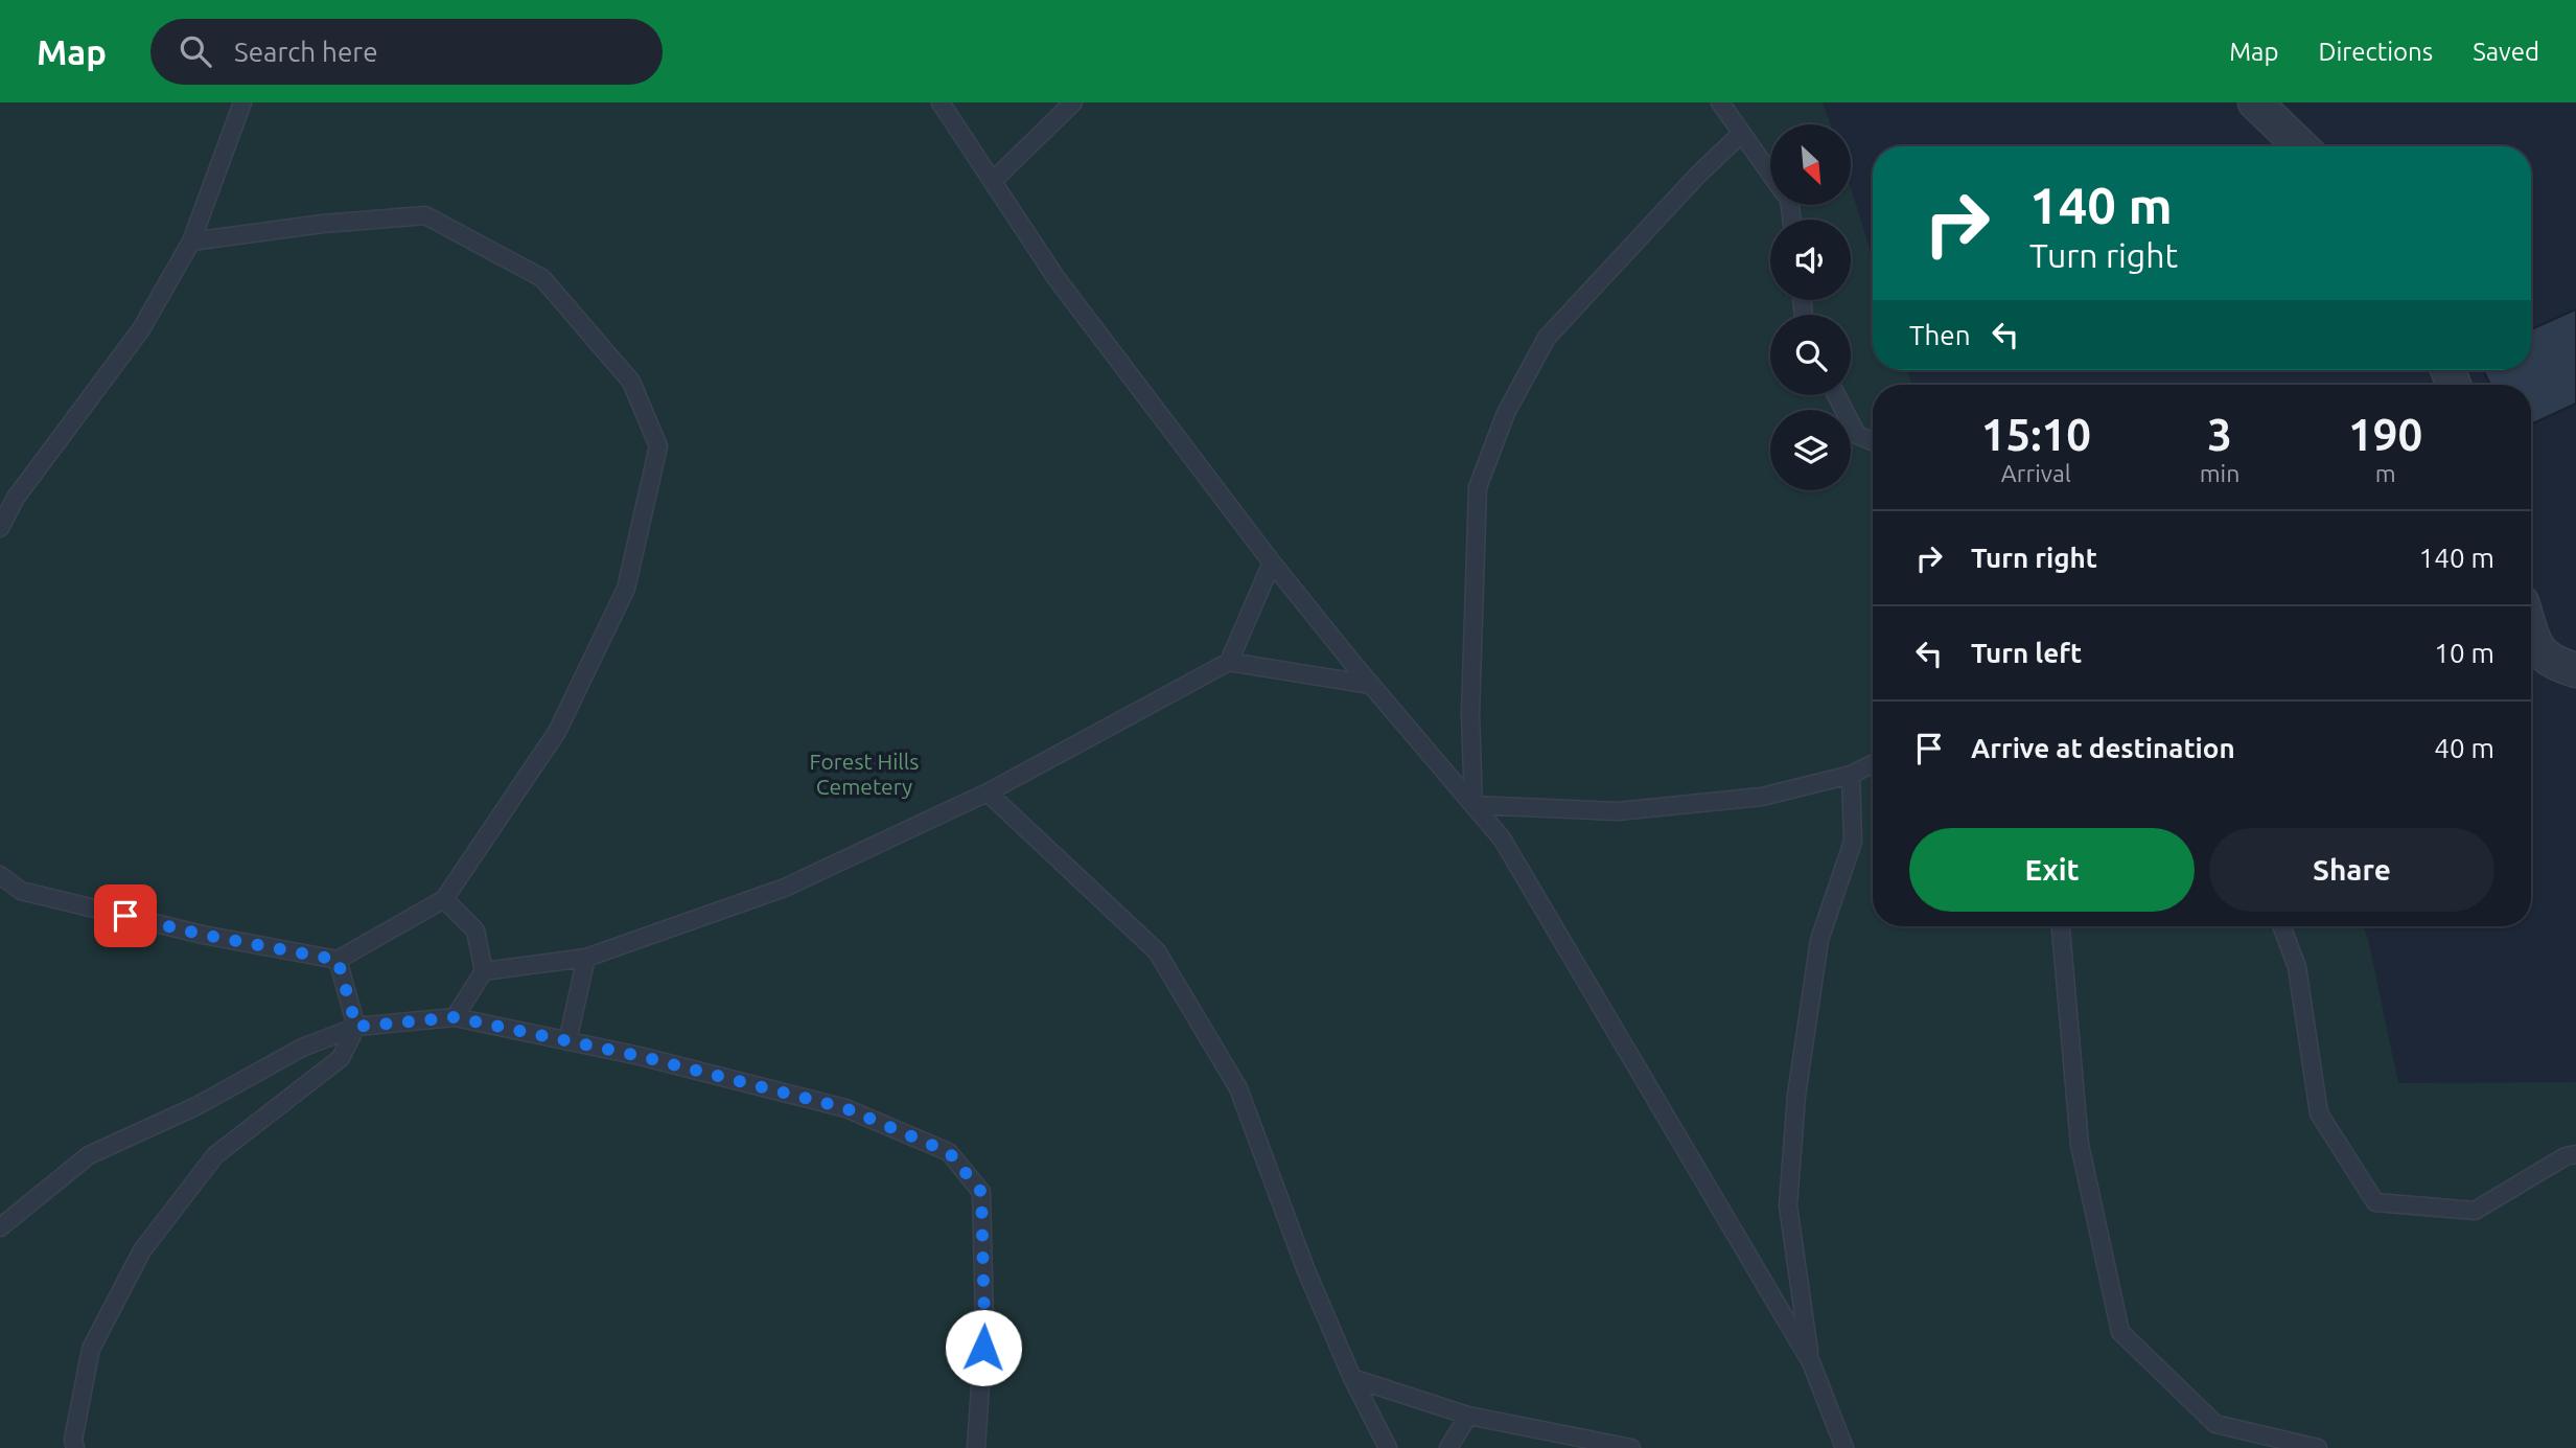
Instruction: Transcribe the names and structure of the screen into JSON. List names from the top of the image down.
{
  "parks": ["Forest Hills Cemetery"],
  "north": "bottom right",
  "page": {
    "header": "Map",
    "search": "Search here",
    "nav": ["Map", "Directions", "Saved"],
    "turn": ["140 m", "Turn right"],
    "then": "Then",
    "eta": [
      "15:10",
      "Arrival",
      "3",
      "min",
      "190",
      "m"
    ],
    "list": [
      {
        "name": "Turn right",
        "value": "140 m"
      },
      {
        "name": "Turn left",
        "value": "10 m"
      },
      {
        "name": "Arrive at destination",
        "value": "40 m"
      }
    ],
    "buttons": ["Exit", "Share"]
  }
}
